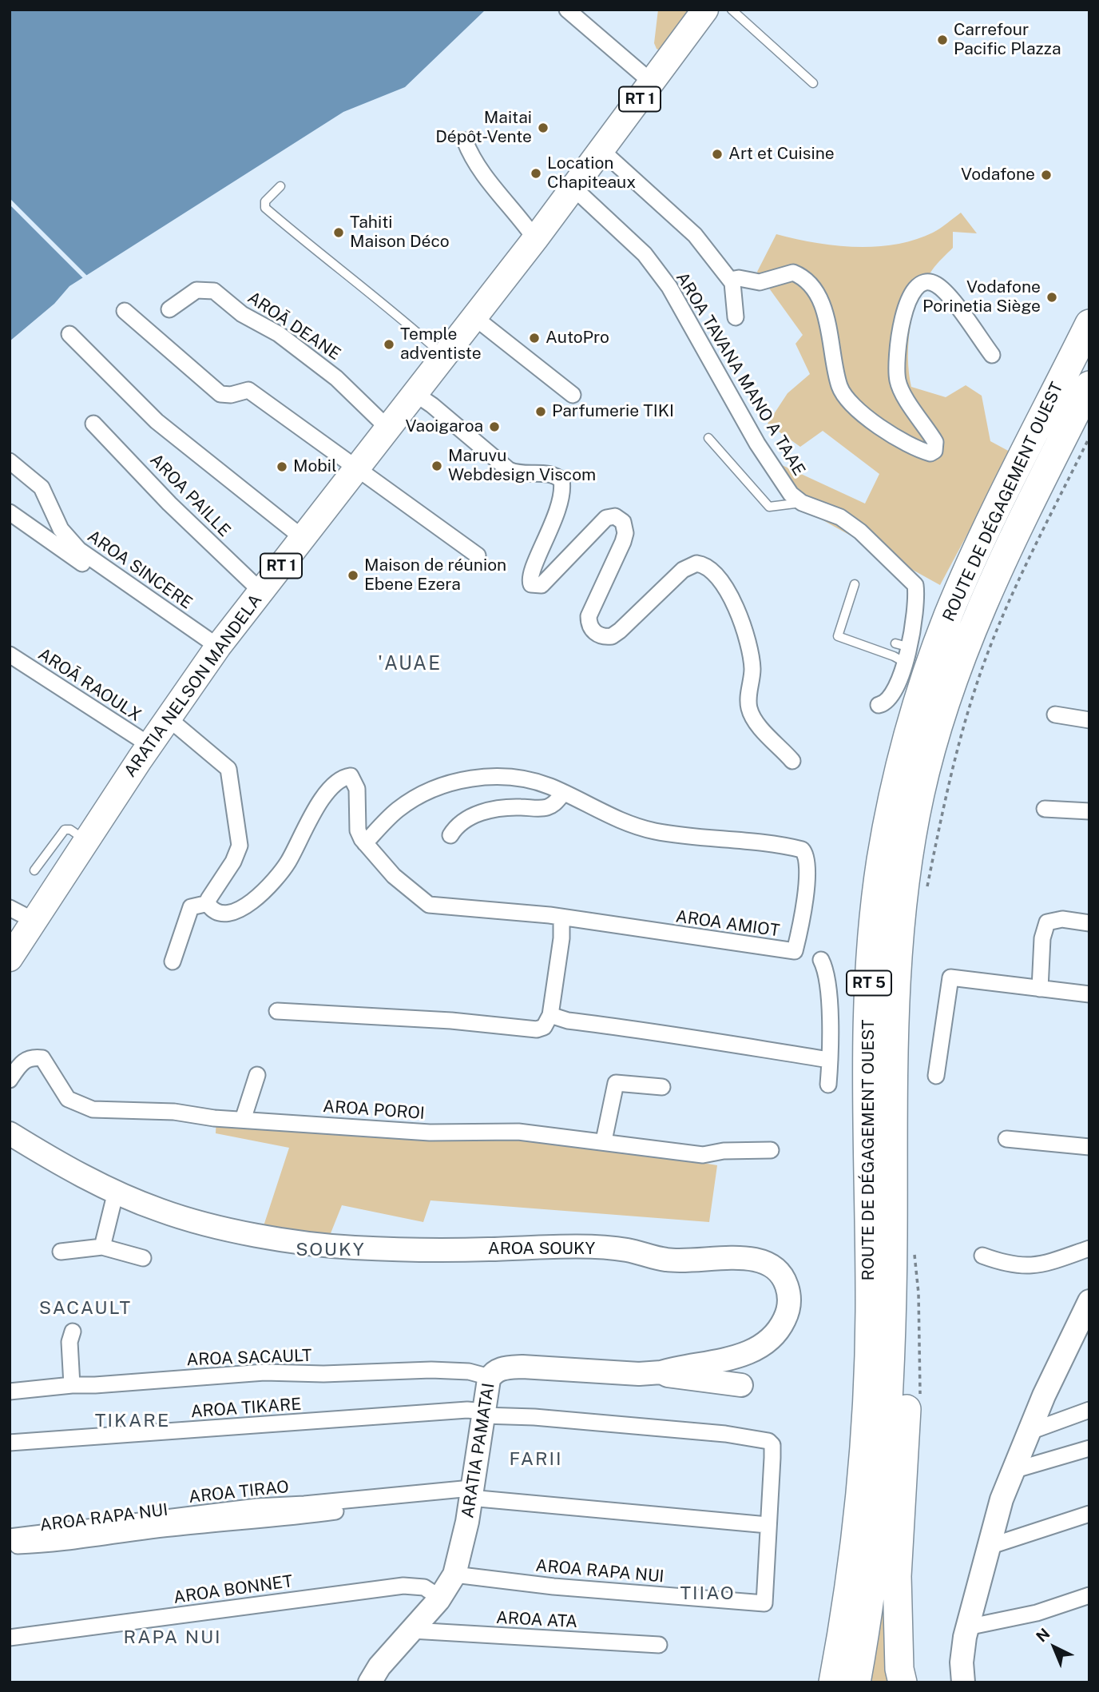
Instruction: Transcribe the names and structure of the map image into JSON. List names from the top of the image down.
{
  "streets": {
    "highway": ["ROUTE DE DÉGAGEMENT OUEST", "RT 5"],
    "main road": ["RT 1", "ARATIA NELSON MANDELA"],
    "street": [
      "AROĀ DEANE",
      "AROA TAVANA MANO A TAAE",
      "AROA PAILLE",
      "AROA SINCERE",
      "AROĀ RAOULX",
      "AROA AMIOT",
      "AROA POROI",
      "AROA SOUKY",
      "AROA SACAULT",
      "AROA TIKARE",
      "ARATIA PAMATAI",
      "AROA TIRAO",
      "AROA RAPA NUI",
      "AROA BONNET",
      "AROA ATA"
    ]
  },
  "crossings": [
    ["AROĀ DEANE", "ARATIA NELSON MANDELA"],
    ["AROA TAVANA MANO A TAAE", "ARATIA NELSON MANDELA"],
    ["AROA PAILLE", "ARATIA NELSON MANDELA"],
    ["AROA SINCERE", "ARATIA NELSON MANDELA"],
    ["AROĀ RAOULX", "ARATIA NELSON MANDELA"],
    ["AROA SOUKY", "ARATIA PAMATAI"],
    ["AROA SACAULT", "ARATIA PAMATAI"],
    ["AROA TIKARE", "ARATIA PAMATAI"],
    ["AROA TIKARE", "AROA RAPA NUI"],
    ["ARATIA PAMATAI", "AROA TIRAO"],
    ["ARATIA PAMATAI", "AROA RAPA NUI"],
    ["ARATIA PAMATAI", "AROA BONNET"],
    ["ARATIA PAMATAI", "AROA ATA"],
    ["AROA TIRAO", "AROA RAPA NUI"]
  ],
  "districts": [
    "'AUAE",
    "SOUKY",
    "SACAULT",
    "TIKARE",
    "FARII",
    "TIIAO",
    "RAPA NUI"
  ],
  "places": [
    "Carrefour Pacific Plazza",
    "Maitai Dépôt-Vente",
    "Art et Cuisine",
    "Location Chapiteaux",
    "Vodafone",
    "Tahiti Maison Déco",
    "Vodafone Porinetia Siège",
    "AutoPro",
    "Temple adventiste",
    "Parfumerie TIKI",
    "Vaoigaroa",
    "Maruvu Webdesign Viscom",
    "Mobil",
    "Maison de réunion Ebene Ezera"
  ],
  "north": "top left"
}
